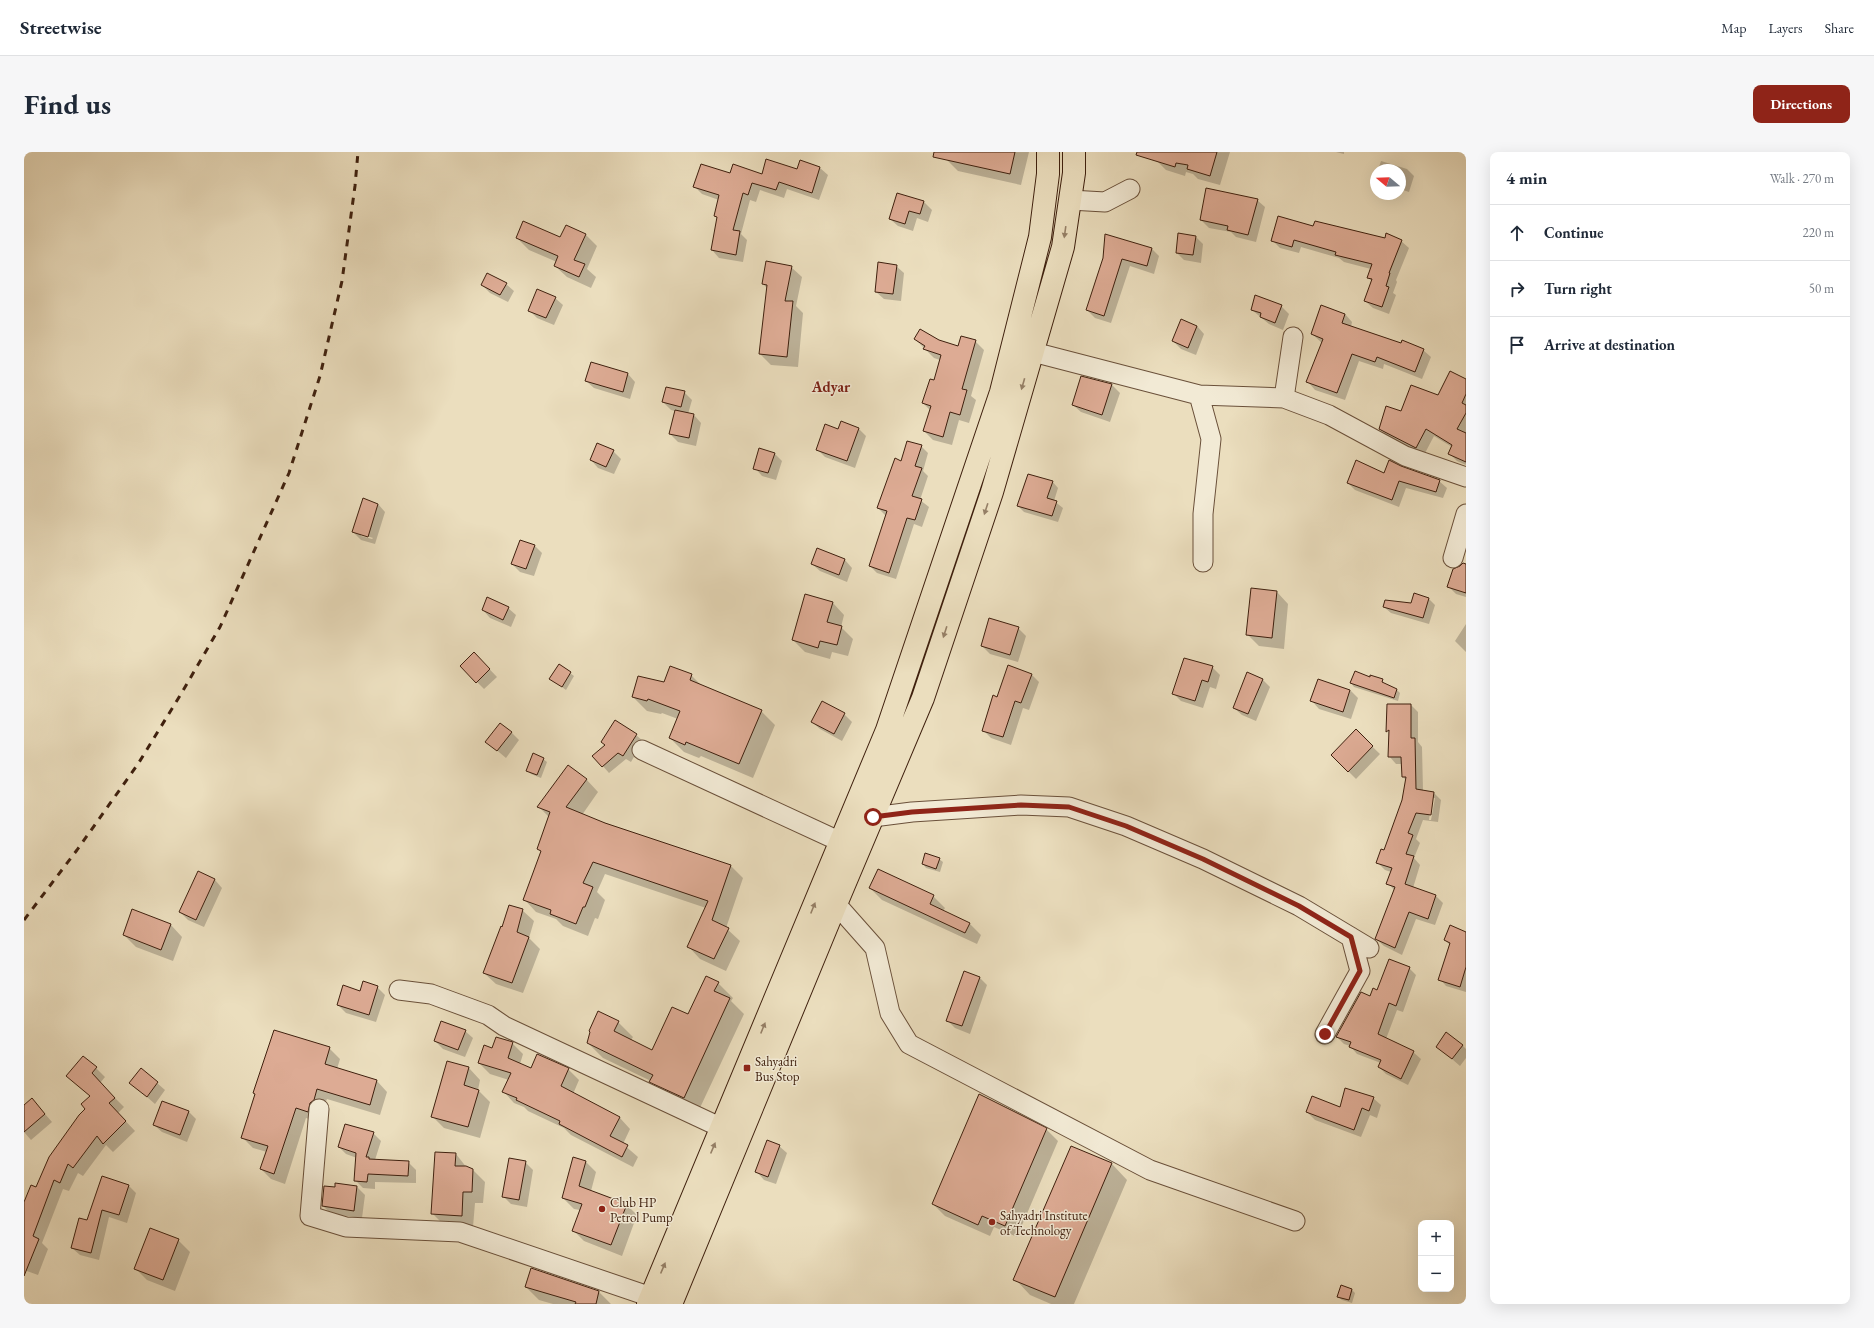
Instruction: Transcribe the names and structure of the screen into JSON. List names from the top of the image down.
{
  "districts": ["Adyar"],
  "places": {
    "transit": ["Sahyadri Bus Stop"],
    "other": ["Club HP Petrol Pump", "Sahyadri Institute of Technology"]
  },
  "north": "left",
  "page": {
    "header": "Streetwise",
    "nav": ["Map", "Layers", "Share"],
    "buttons": "Directions",
    "title": "Find us",
    "heading": ["4 min", "Walk · 270 m"],
    "list": [
      ["Continue", "220 m"],
      ["Turn right", "50 m"],
      "Arrive at destination"
    ],
    "map_buttons": ["+", "−"]
  }
}
